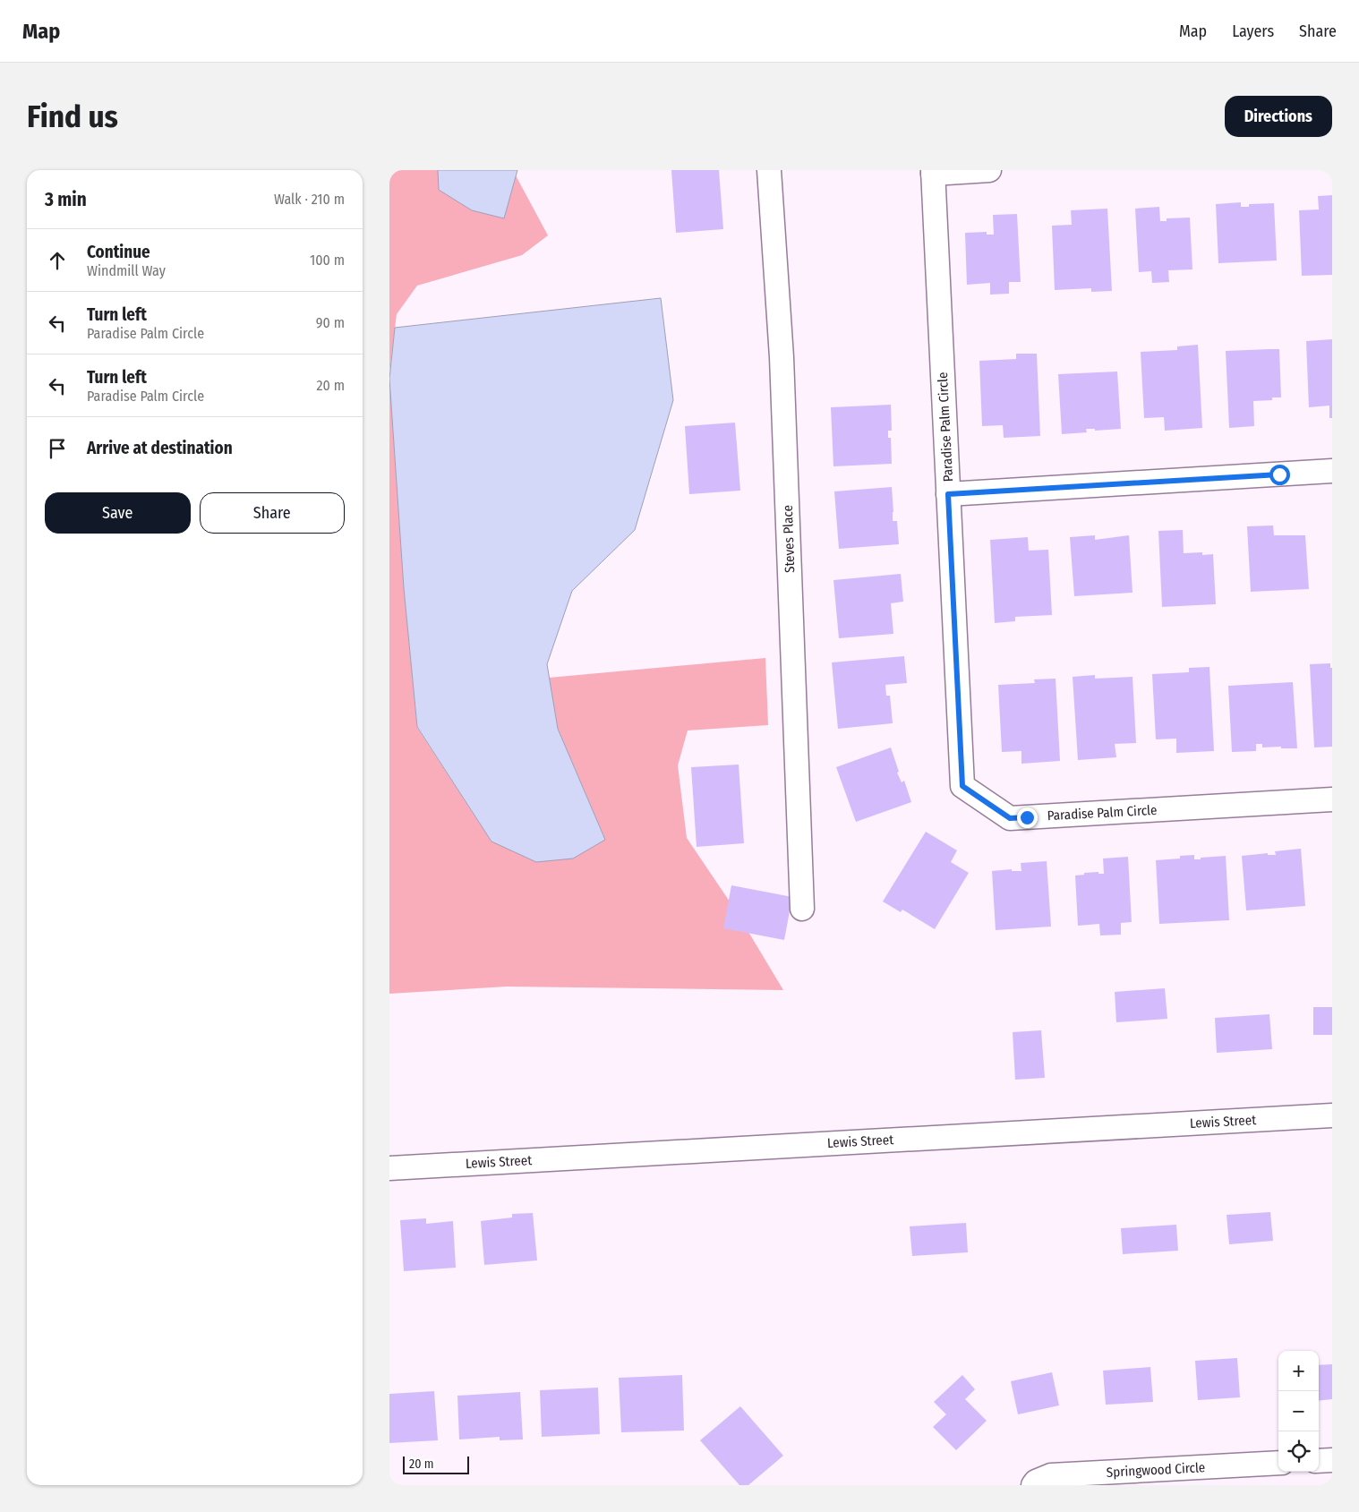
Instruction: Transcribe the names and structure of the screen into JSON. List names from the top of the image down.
{
  "streets": {
    "street": [
      "Paradise Palm Circle",
      "Steves Place",
      "Lewis Street",
      "Springwood Circle"
    ]
  },
  "scale_bar": "20 m",
  "page": {
    "header": "Map",
    "nav": ["Map", "Layers", "Share"],
    "buttons": [
      "Directions",
      ["Save", "Share"]
    ],
    "title": "Find us",
    "heading": ["3 min", "Walk · 210 m"],
    "list": [
      ["Continue", "Windmill Way", "100 m"],
      ["Turn left", "Paradise Palm Circle", "90 m"],
      ["Turn left", "Paradise Palm Circle", "20 m"],
      "Arrive at destination"
    ],
    "map_buttons": ["+", "−"],
    "scale": "20 m"
  }
}
